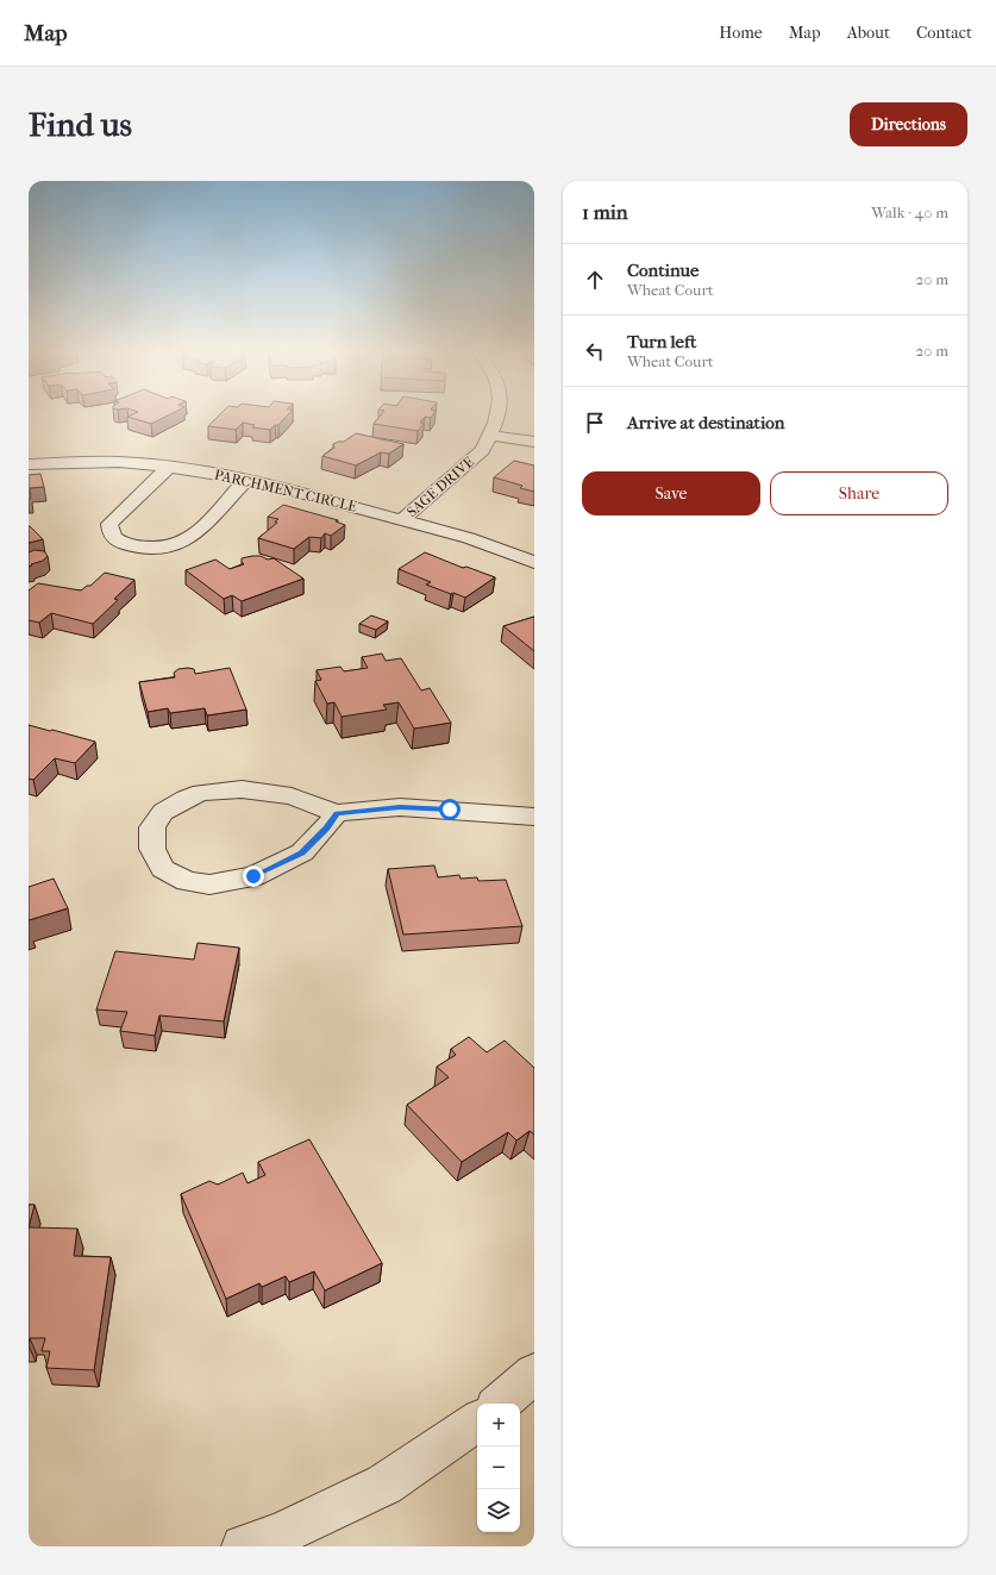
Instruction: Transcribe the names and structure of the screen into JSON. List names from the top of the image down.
{
  "streets": {
    "street": ["SAGE DRIVE", "PARCHMENT CIRCLE"]
  },
  "crossings": [
    ["SAGE DRIVE", "PARCHMENT CIRCLE"]
  ],
  "page": {
    "header": "Map",
    "nav": [
      "Home",
      "Map",
      "About",
      "Contact"
    ],
    "buttons": [
      "Directions",
      ["Save", "Share"]
    ],
    "title": "Find us",
    "heading": ["1 min", "Walk · 40 m"],
    "list": [
      ["Continue", "Wheat Court", "20 m"],
      ["Turn left", "Wheat Court", "20 m"],
      "Arrive at destination"
    ],
    "map_buttons": ["+", "−"]
  }
}
